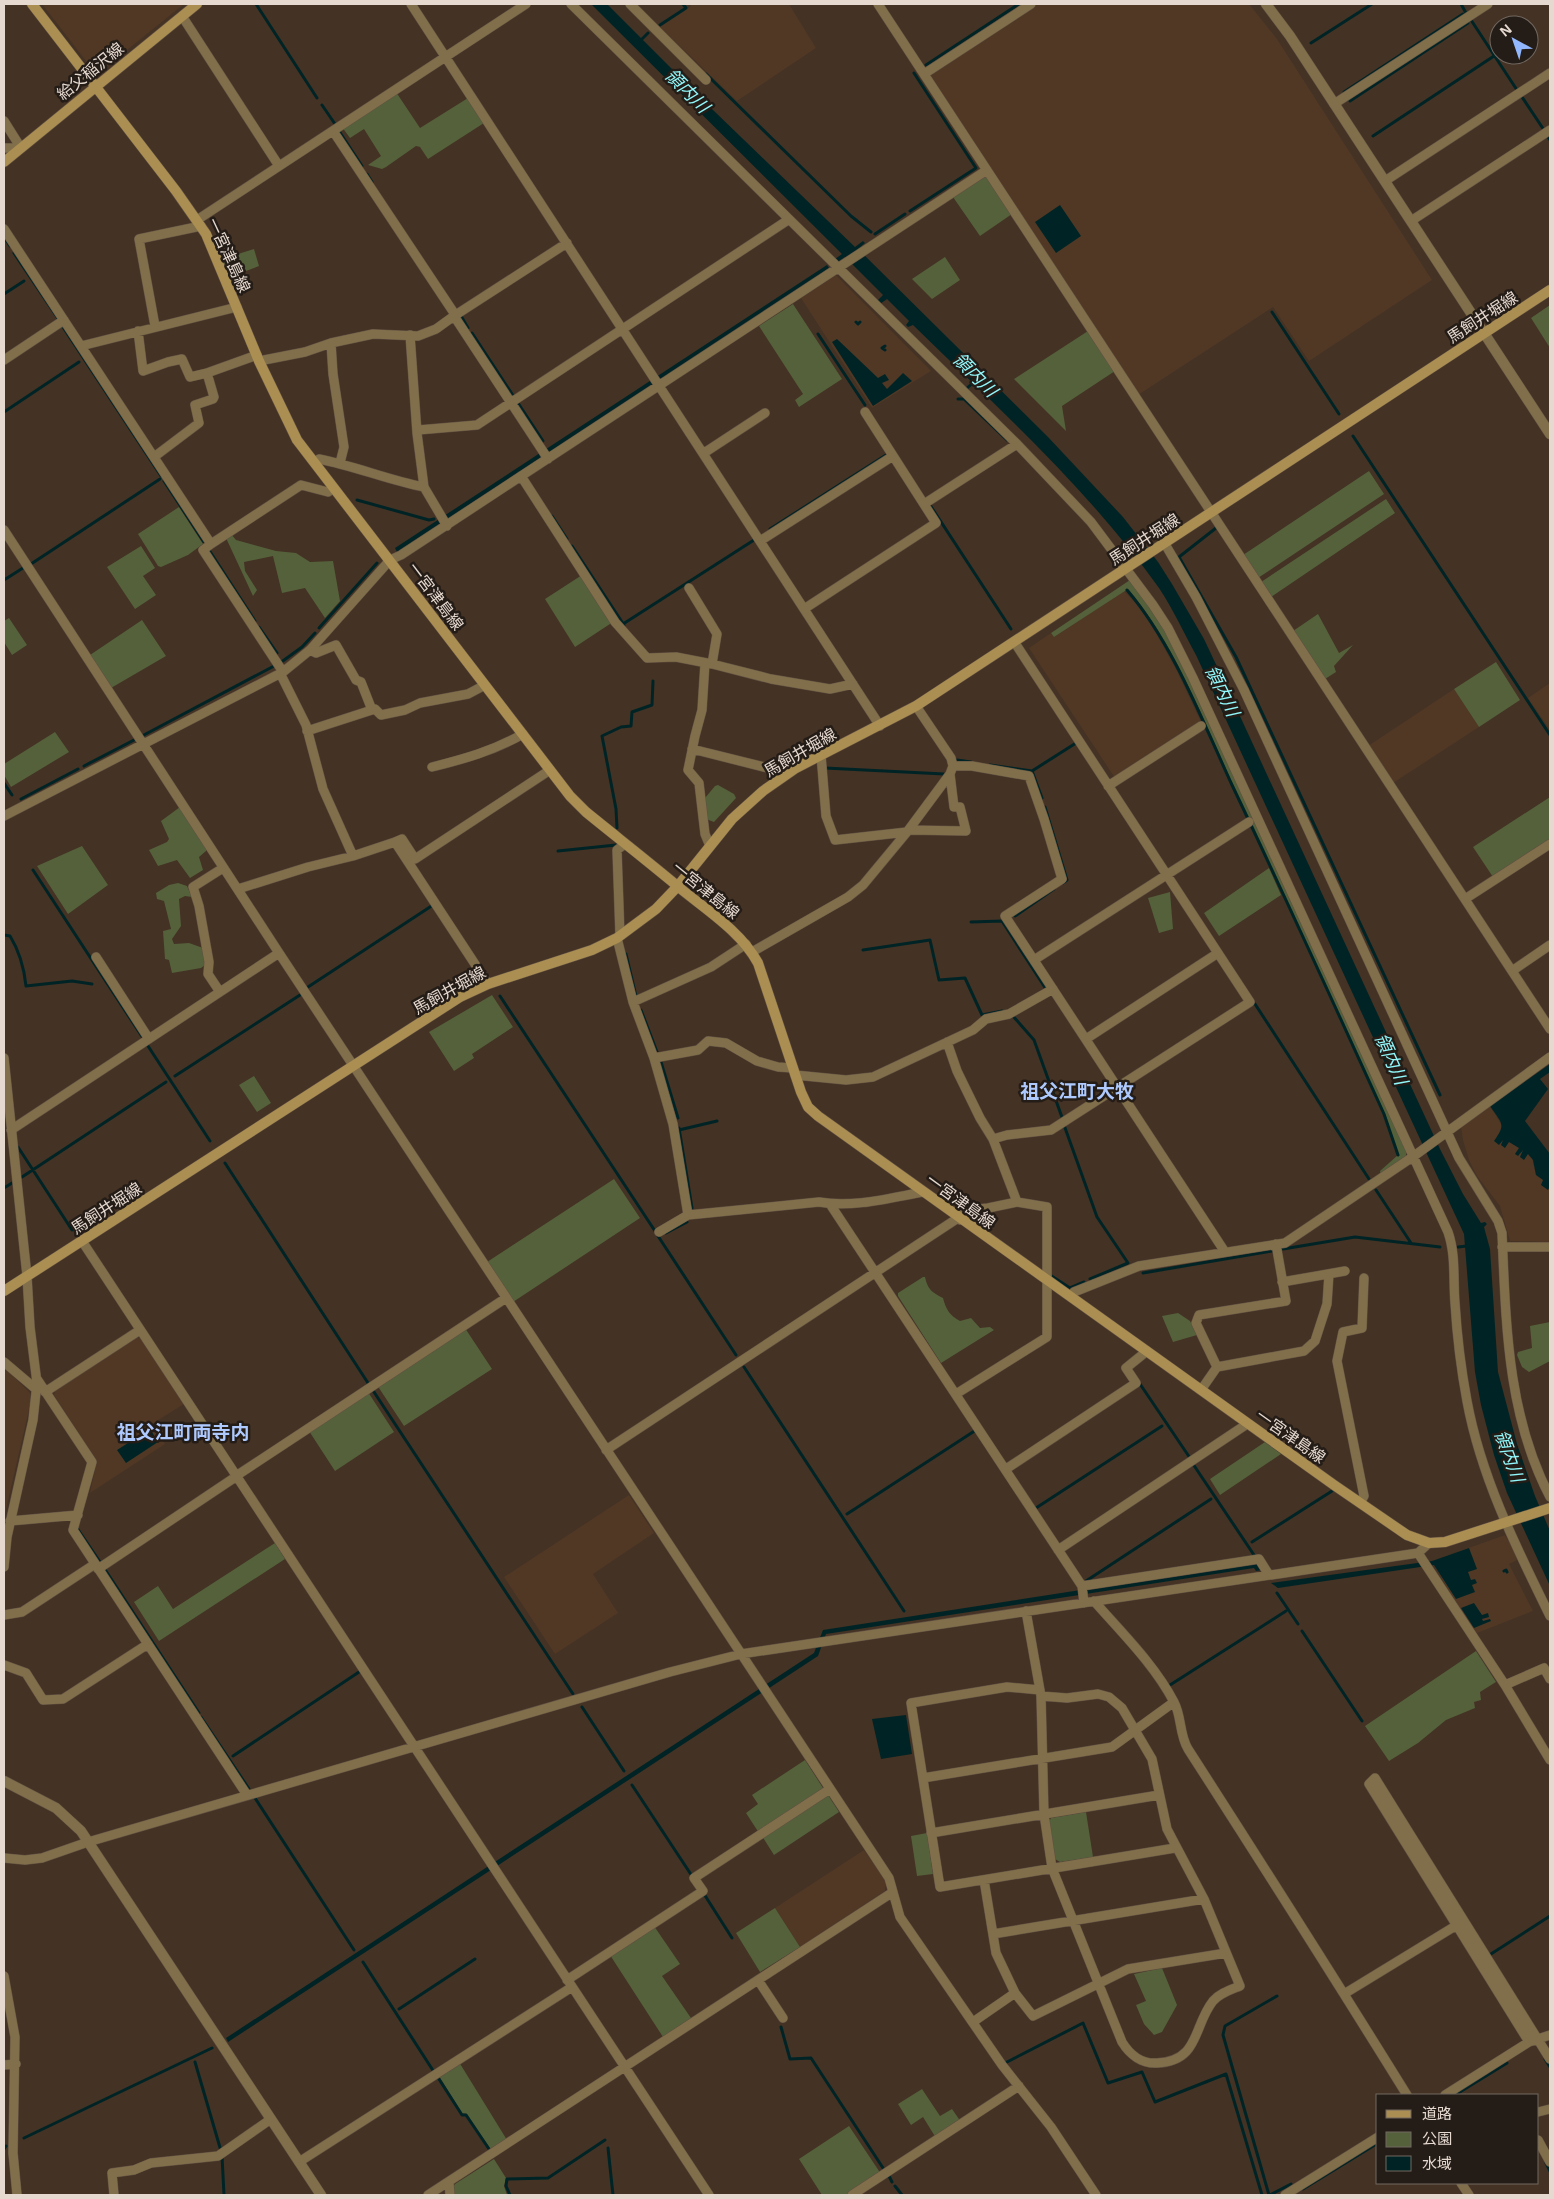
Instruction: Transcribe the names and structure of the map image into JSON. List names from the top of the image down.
{
  "streets": {
    "main road": ["給父稲沢線", "一宮津島線", "馬飼井堀線"]
  },
  "crossings": [
    ["給父稲沢線", "一宮津島線"],
    ["一宮津島線", "馬飼井堀線"]
  ],
  "districts": ["祖父江町大牧", "祖父江町両寺内"],
  "water": ["領内川"],
  "legend": ["道路", "公園", "水域"],
  "north": "top left"
}
